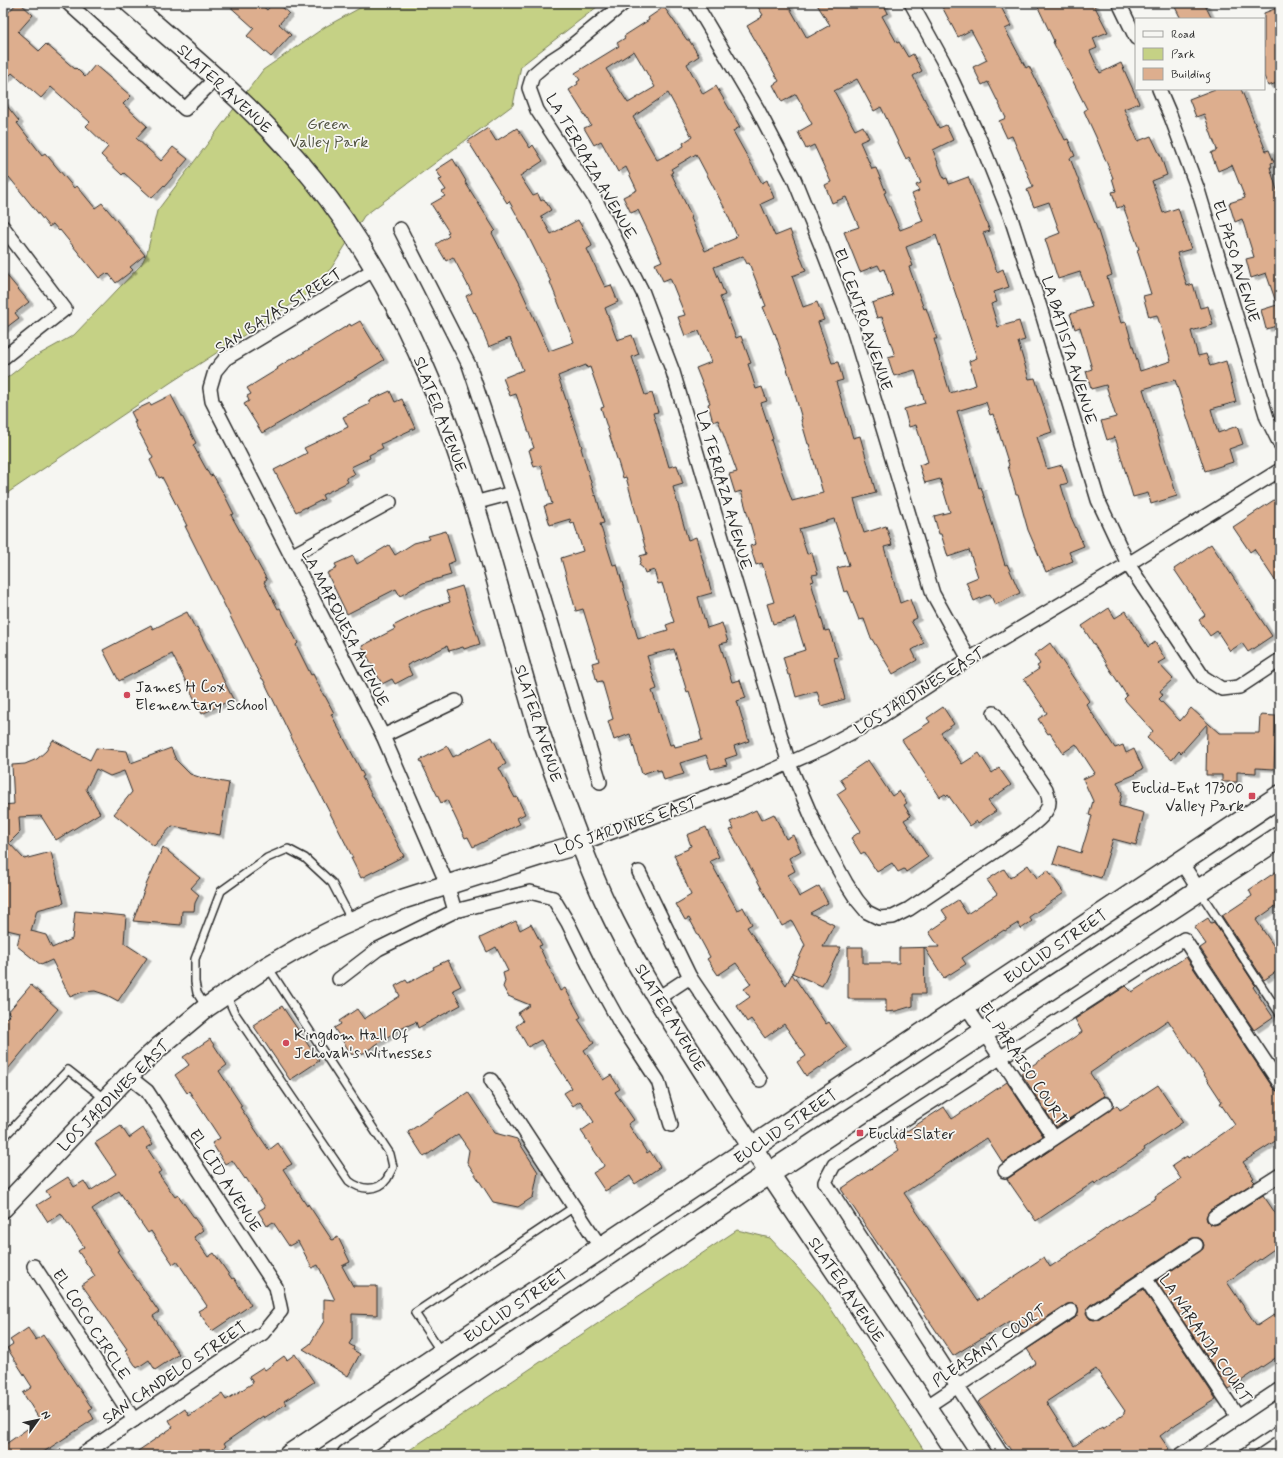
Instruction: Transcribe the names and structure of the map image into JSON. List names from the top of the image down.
{
  "streets": {
    "main road": ["SLATER AVENUE", "LOS JARDINES EAST", "EUCLID STREET"],
    "street": [
      "LA TERRAZA AVENUE",
      "EL PASO AVENUE",
      "SAN BAYAS STREET",
      "EL CENTRO AVENUE",
      "LA BATISTA AVENUE",
      "LA MARQUESA AVENUE",
      "EL PARAISO COURT",
      "EL CID AVENUE",
      "EL COCO CIRCLE",
      "LA NARANJA COURT",
      "PLEASANT COURT",
      "SAN CANDELO STREET"
    ]
  },
  "crossings": [
    ["SLATER AVENUE", "SAN BAYAS STREET"],
    ["SLATER AVENUE", "LOS JARDINES EAST"],
    ["SLATER AVENUE", "EUCLID STREET"],
    ["SLATER AVENUE", "PLEASANT COURT"],
    ["LA TERRAZA AVENUE", "LOS JARDINES EAST"],
    ["SAN BAYAS STREET", "LA MARQUESA AVENUE"],
    ["EL CENTRO AVENUE", "LOS JARDINES EAST"],
    ["LA BATISTA AVENUE", "LOS JARDINES EAST"],
    ["LA MARQUESA AVENUE", "LOS JARDINES EAST"],
    ["LOS JARDINES EAST", "EL CID AVENUE"],
    ["EUCLID STREET", "EL PARAISO COURT"],
    ["EL CID AVENUE", "SAN CANDELO STREET"],
    ["EL COCO CIRCLE", "SAN CANDELO STREET"]
  ],
  "parks": ["Green Valley Park"],
  "places": {
    "other": ["James H Cox Elementary School", "Kingdom Hall Of Jehovah's Witnesses"],
    "transit": ["Euclid-Ent 17300 Valley Park", "Euclid-Slater"]
  },
  "legend": ["Road", "Park", "Building"],
  "north": "top right"
}
